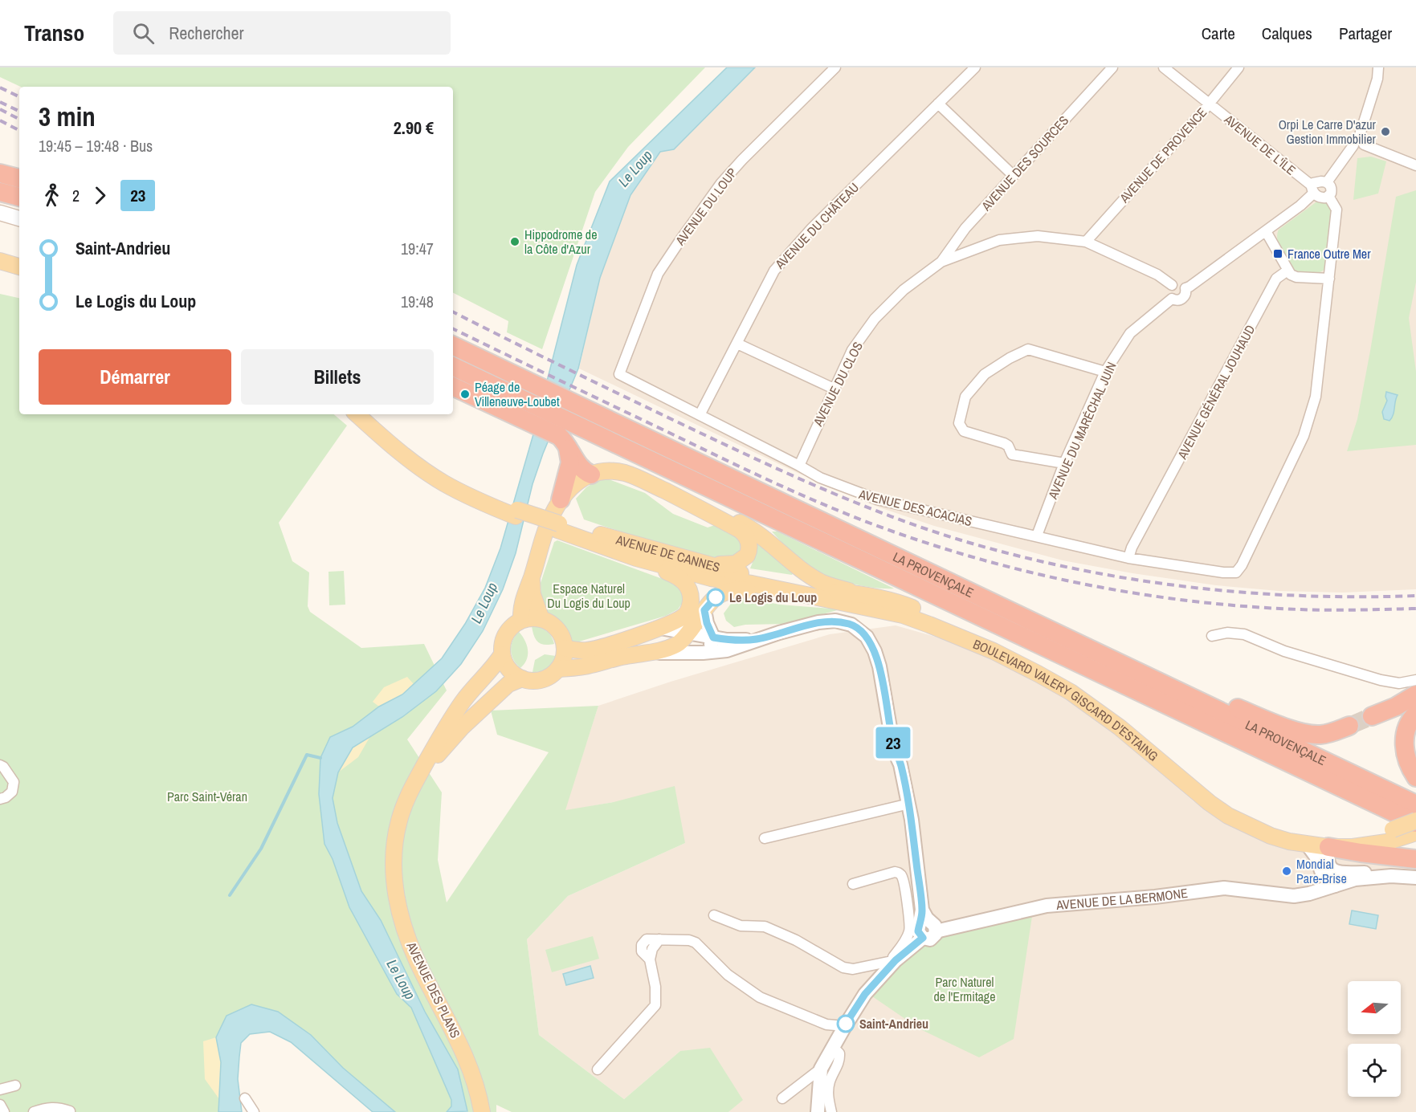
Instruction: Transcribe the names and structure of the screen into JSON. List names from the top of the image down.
{
  "streets": {
    "highway": ["LA PROVENÇALE"],
    "main road": ["AVENUE DE CANNES", "BOULEVARD VALERY GISCARD D'ESTAING", "AVENUE DES PLANS"],
    "street": [
      "AVENUE DE L'ÎLE",
      "AVENUE DE PROVENCE",
      "AVENUE DES SOURCES",
      "AVENUE DU LOUP",
      "AVENUE DU CHÂTEAU",
      "AVENUE DU CLOS",
      "AVENUE GÉNÉRAL JOUHAUD",
      "AVENUE DU MARÉCHAL JUIN",
      "AVENUE DES ACACIAS",
      "AVENUE DE LA BERMONE"
    ]
  },
  "crossings": [
    ["AVENUE DE L'ÎLE", "AVENUE DE PROVENCE"],
    ["AVENUE DE L'ÎLE", "AVENUE DU MARÉCHAL JUIN"],
    ["AVENUE DE PROVENCE", "AVENUE DU CLOS"],
    ["AVENUE DES SOURCES", "AVENUE DU CLOS"],
    ["AVENUE DU LOUP", "AVENUE DES ACACIAS"],
    ["AVENUE DU CHÂTEAU", "AVENUE DES ACACIAS"],
    ["AVENUE DU CLOS", "AVENUE DU MARÉCHAL JUIN"],
    ["AVENUE DU CLOS", "AVENUE DES ACACIAS"],
    ["AVENUE GÉNÉRAL JOUHAUD", "AVENUE DES ACACIAS"],
    ["AVENUE DU MARÉCHAL JUIN", "AVENUE DES ACACIAS"],
    ["AVENUE DE CANNES", "BOULEVARD VALERY GISCARD D'ESTAING"]
  ],
  "water": ["Le Loup"],
  "parks": ["Espace Naturel Du Logis du Loup", "Parc Saint-Véran", "Parc Naturel de l'Ermitage"],
  "places": {
    "other": [
      "Orpi Le Carre D'azur Gestion Immobilier",
      "Hippodrome de la Côte d'Azur",
      "Péage de Villeneuve-Loubet",
      "Le Logis du Loup",
      "Mondial Pare-Brise",
      "Saint-Andrieu"
    ],
    "transit": ["France Outre Mer"]
  },
  "lines": ["bus line 23"],
  "north": "left",
  "page": {
    "header": "Transo",
    "search": "Rechercher",
    "nav": ["Carte", "Calques", "Partager"],
    "on_map": "23",
    "heading": ["3 min", "19:45 – 19:48 · Bus", "2.90 €"],
    "legs": ["2", "23"],
    "list": [
      {
        "name": "Saint-Andrieu",
        "value": "19:47"
      },
      {
        "name": "Le Logis du Loup",
        "value": "19:48"
      }
    ],
    "buttons": ["Démarrer", "Billets"]
  }
}
